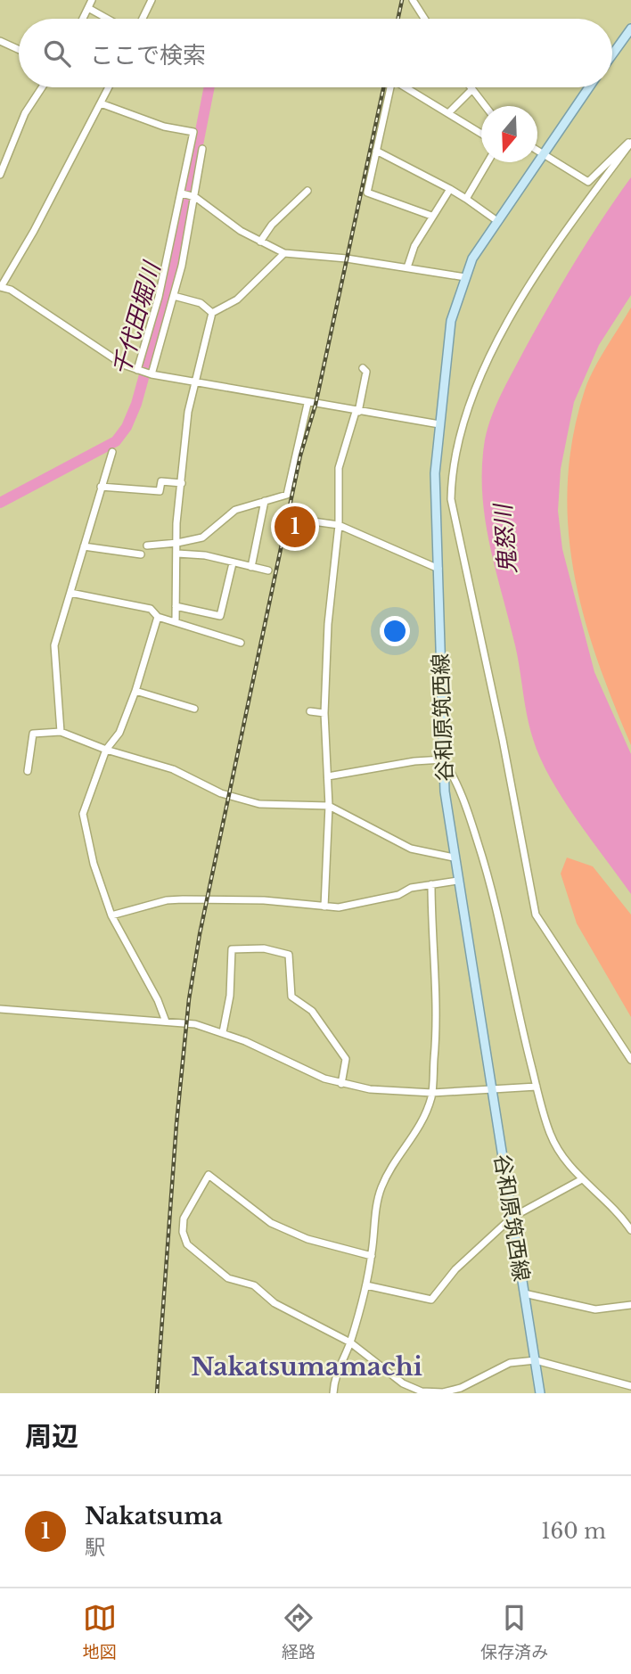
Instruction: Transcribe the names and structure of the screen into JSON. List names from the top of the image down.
{
  "streets": {
    "main road": ["谷和原筑西線"]
  },
  "districts": ["Nakatsumamachi"],
  "water": ["千代田堀川", "鬼怒川"],
  "north": "bottom",
  "page": {
    "search": "ここで検索",
    "pins": "1",
    "heading": "周辺",
    "list": [
      {
        "mark": "1",
        "name": "Nakatsuma",
        "note": "駅",
        "value": "160 m"
      }
    ],
    "nav": ["地図", "経路", "保存済み"]
  }
}
